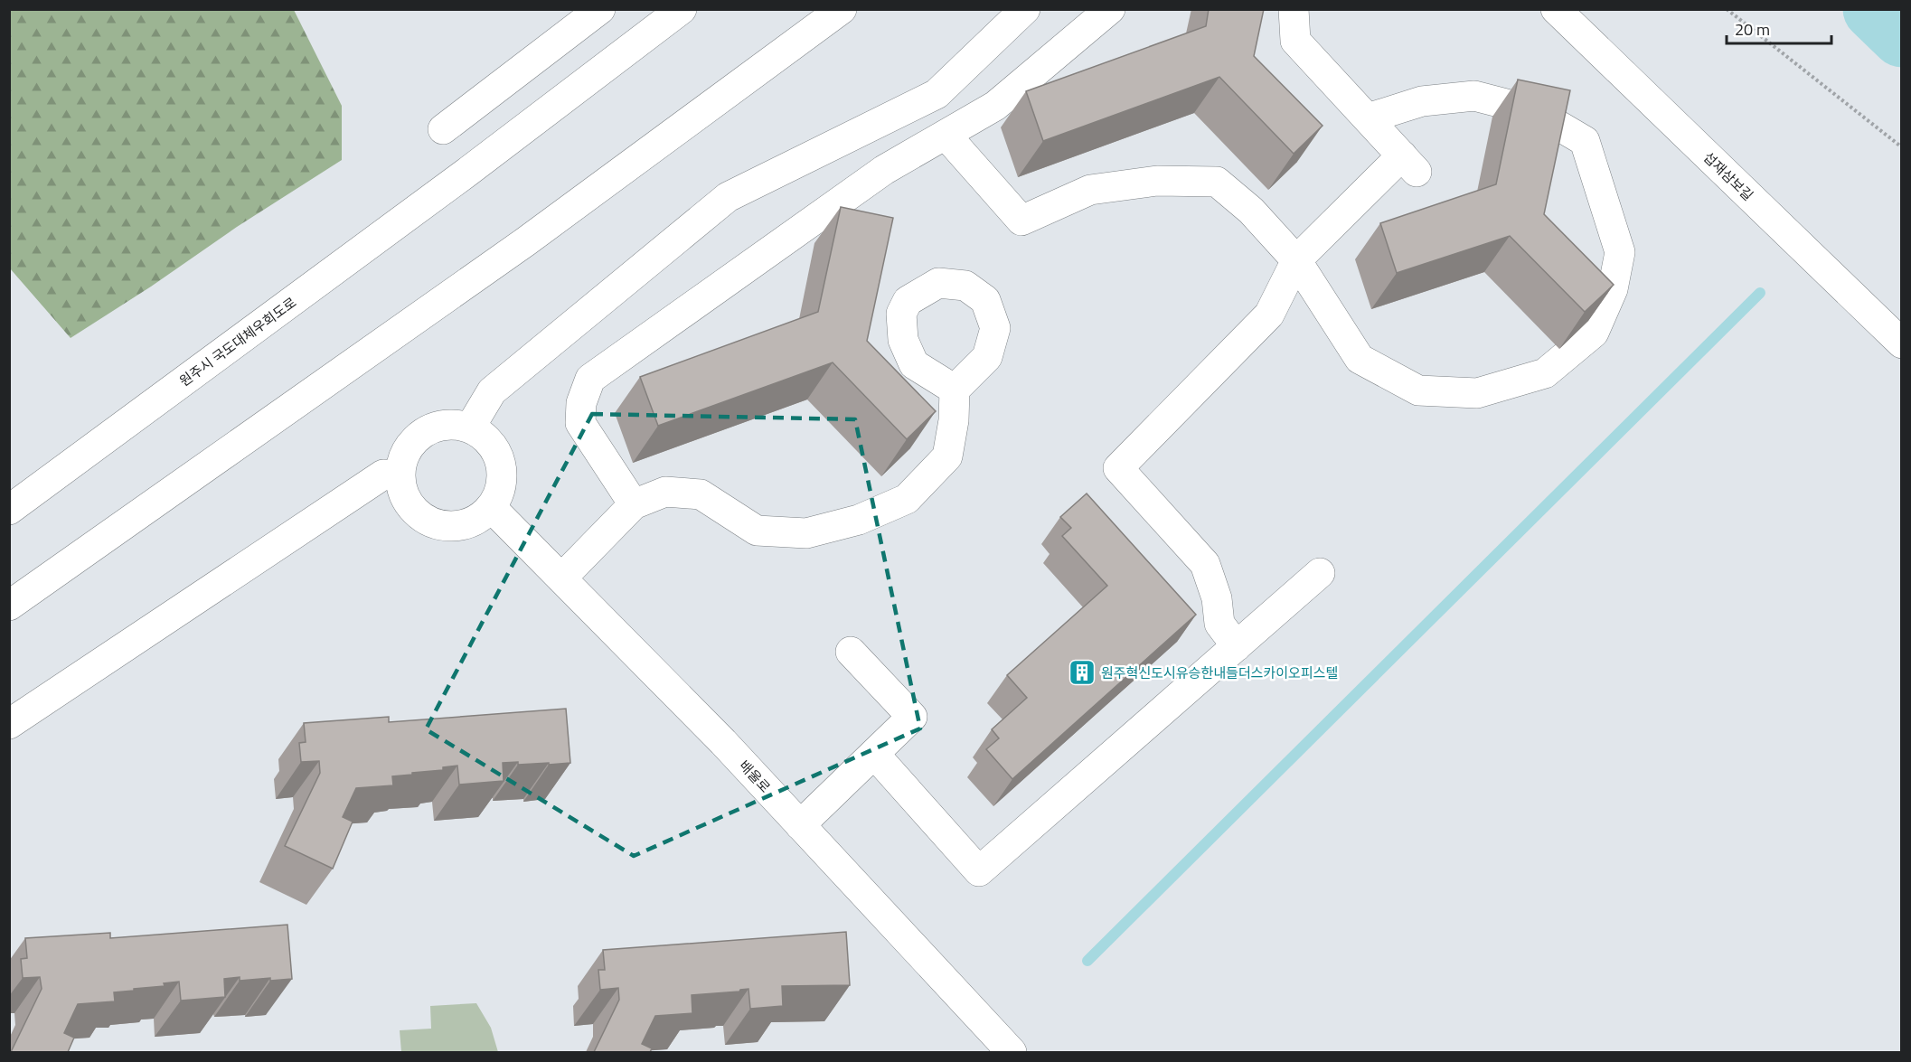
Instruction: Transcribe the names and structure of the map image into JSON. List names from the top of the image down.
{
  "streets": {
    "main road": ["섭재삼보길", "원주시 국도대체우회도로", "배울로"]
  },
  "places": {
    "building": ["원주혁신도시유승한내들더스카이오피스텔"]
  },
  "scale_bar": "20 m"
}
